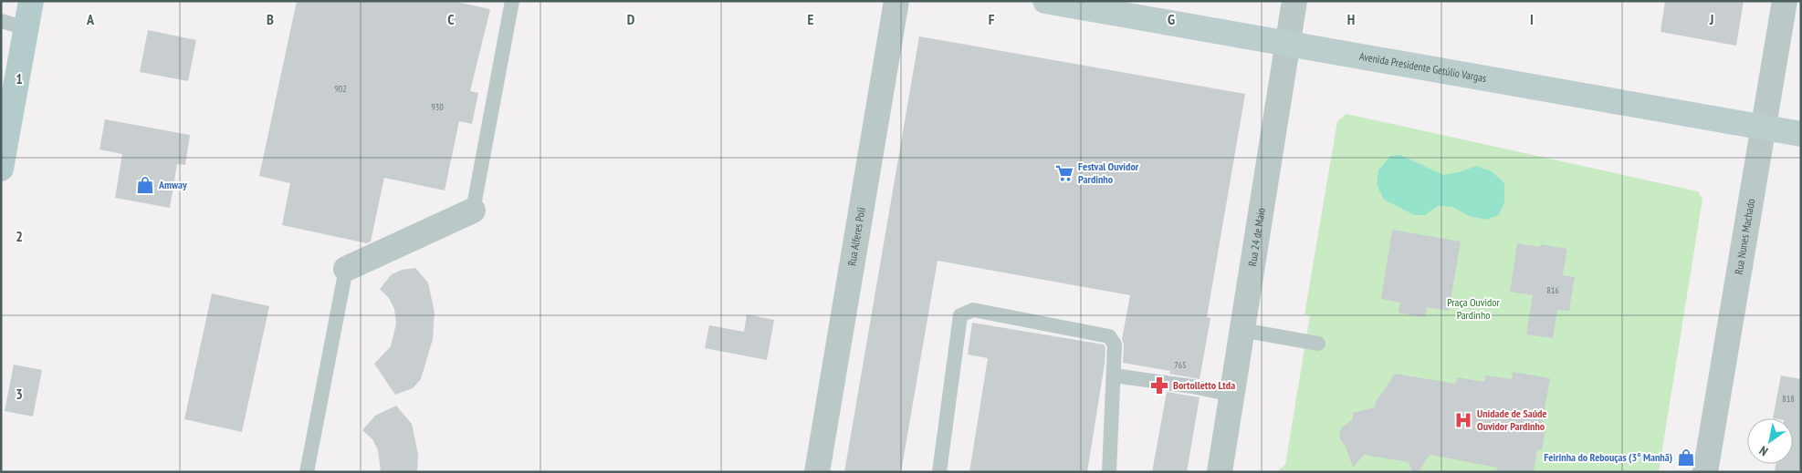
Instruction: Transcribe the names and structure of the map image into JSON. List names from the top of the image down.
{
  "streets": {
    "main road": ["Avenida Presidente Getúlio Vargas"],
    "street": ["Rua 24 de Maio", "Rua Alferes Poli", "Rua Nunes Machado"]
  },
  "crossings": [
    ["Avenida Presidente Getúlio Vargas", "Rua 24 de Maio"],
    ["Avenida Presidente Getúlio Vargas", "Rua Nunes Machado"]
  ],
  "parks": ["Praça Ouvidor Pardinho"],
  "places": {
    "supermarket": ["Festval Ouvidor Pardinho"],
    "shop": ["Amway", "Feirinha do Rebouças (3° Manhã)"],
    "pharmacy": ["Bortolletto Ltda"],
    "hospital": ["Unidade de Saúde Ouvidor Pardinho"]
  },
  "house_numbers": [
    "902",
    "930",
    "816",
    "765",
    "818"
  ],
  "north": "bottom left",
  "grid": {
    "columns": [
      "A",
      "B",
      "C",
      "D",
      "E",
      "F",
      "G",
      "H",
      "I",
      "J"
    ],
    "rows": ["1", "2", "3"]
  }
}
